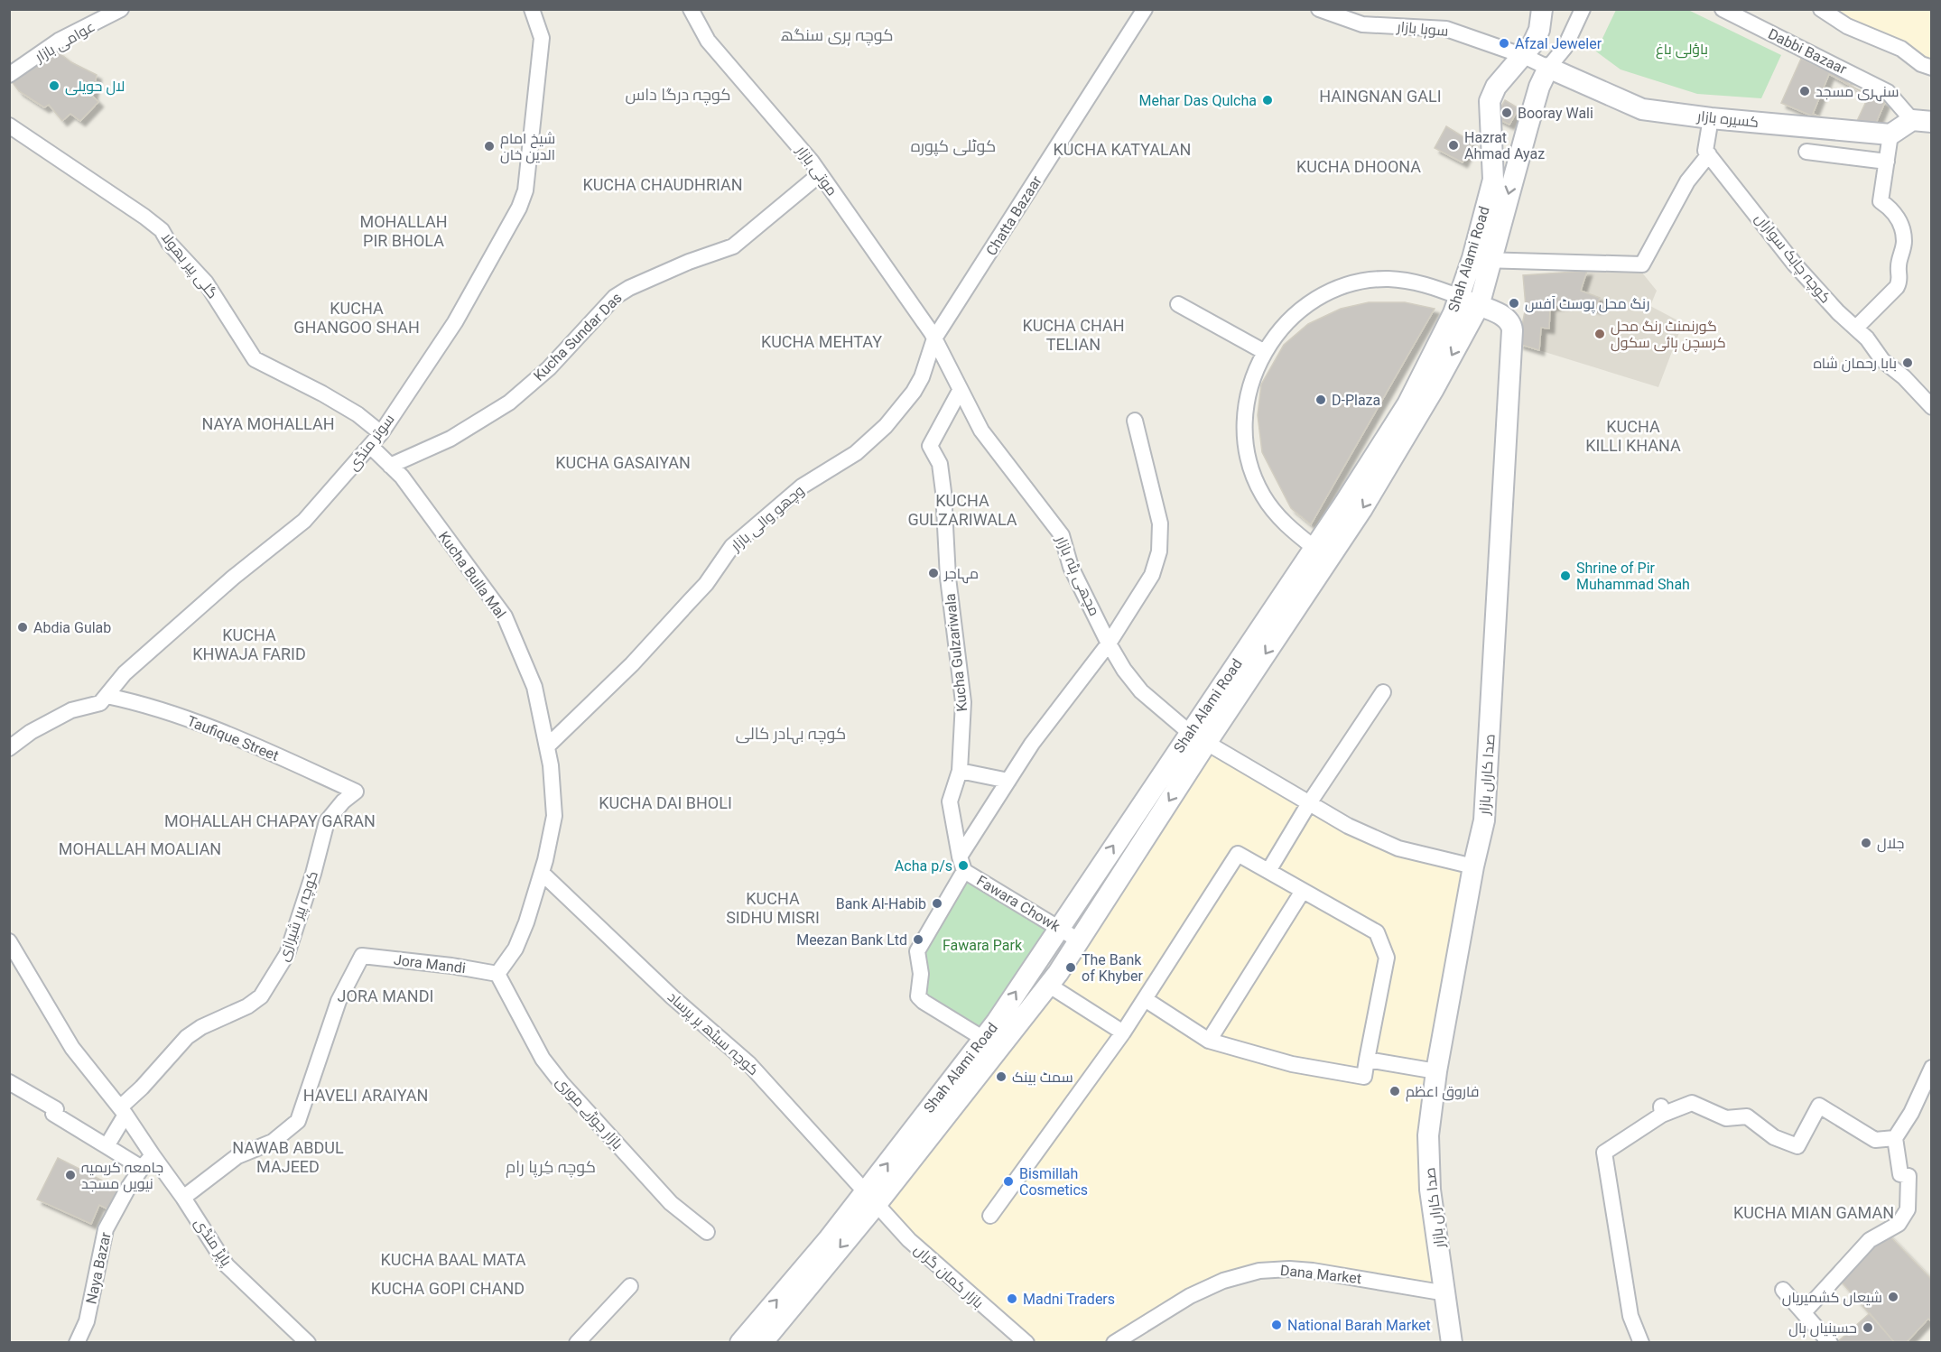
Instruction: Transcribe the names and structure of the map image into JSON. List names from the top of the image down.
{
  "streets": {
    "street": [
      "سوہا بازار",
      "عوامی بازار",
      "Dabbi Bazaar",
      "کسیرہ بازار",
      "موتی بازار",
      "Chatta Bazaar",
      "کوچہ چابک سواراں",
      "Shah Alami Road",
      "گلی پیر بھولا",
      "Kucha Sundar Das",
      "سوتر منڈی",
      "وچھو والی بازار",
      "Kucha Bulla Mal",
      "مچھی ہٹہ بازار",
      "Kucha Gulzariwala",
      "Taufique Street",
      "صدا کاراں بازار",
      "Fawara Chowk",
      "کوچہ پیر شیرازی",
      "Jora Mandi",
      "کوچہ سیٹھ ہر پرساد",
      "بازار جوڑے موری",
      "پاپڑ منڈی",
      "Naya Bazar",
      "Dana Market",
      "بازار کمان گراں"
    ]
  },
  "crossings": [
    ["سوہا بازار", "کسیرہ بازار"],
    ["سوہا بازار", "Shah Alami Road"],
    ["کسیرہ بازار", "Shah Alami Road"],
    ["موتی بازار", "Chatta Bazaar"],
    ["موتی بازار", "Kucha Sundar Das"],
    ["موتی بازار", "وچھو والی بازار"],
    ["موتی بازار", "مچھی ہٹہ بازار"],
    ["Chatta Bazaar", "وچھو والی بازار"],
    ["Chatta Bazaar", "مچھی ہٹہ بازار"],
    ["Shah Alami Road", "مچھی ہٹہ بازار"],
    ["Shah Alami Road", "صدا کاراں بازار"],
    ["Shah Alami Road", "Fawara Chowk"],
    ["Shah Alami Road", "کوچہ سیٹھ ہر پرساد"],
    ["Shah Alami Road", "بازار کمان گراں"],
    ["گلی پیر بھولا", "سوتر منڈی"],
    ["Kucha Sundar Das", "Kucha Bulla Mal"],
    ["سوتر منڈی", "Kucha Bulla Mal"],
    ["سوتر منڈی", "Taufique Street"],
    ["وچھو والی بازار", "Kucha Bulla Mal"],
    ["وچھو والی بازار", "مچھی ہٹہ بازار"],
    ["Kucha Bulla Mal", "Jora Mandi"],
    ["Kucha Bulla Mal", "کوچہ سیٹھ ہر پرساد"],
    ["Kucha Bulla Mal", "بازار جوڑے موری"],
    ["مچھی ہٹہ بازار", "Kucha Gulzariwala"],
    ["مچھی ہٹہ بازار", "صدا کاراں بازار"],
    ["Kucha Gulzariwala", "Fawara Chowk"],
    ["Taufique Street", "کوچہ پیر شیرازی"],
    ["صدا کاراں بازار", "Dana Market"],
    ["کوچہ پیر شیرازی", "پاپڑ منڈی"],
    ["Jora Mandi", "بازار جوڑے موری"],
    ["Jora Mandi", "پاپڑ منڈی"],
    ["کوچہ سیٹھ ہر پرساد", "بازار کمان گراں"],
    ["پاپڑ منڈی", "Naya Bazar"]
  ],
  "districts": [
    "کوچہ ہری سنگھ",
    "کوچہ درگا داس",
    "HAINGNAN GALI",
    "کوٹلی کپورہ",
    "KUCHA KATYALAN",
    "KUCHA DHOONA",
    "KUCHA CHAUDHRIAN",
    "MOHALLAH PIR BHOLA",
    "KUCHA GHANGOO SHAH",
    "KUCHA CHAH TELIAN",
    "KUCHA MEHTAY",
    "NAYA MOHALLAH",
    "KUCHA KILLI KHANA",
    "KUCHA GASAIYAN",
    "KUCHA GULZARIWALA",
    "KUCHA KHWAJA FARID",
    "کوچہ بہادر کالی",
    "KUCHA DAI BHOLI",
    "MOHALLAH CHAPAY GARAN",
    "MOHALLAH MOALIAN",
    "KUCHA SIDHU MISRI",
    "JORA MANDI",
    "HAVELI ARAIYAN",
    "NAWAB ABDUL MAJEED",
    "کوچہ کِرپا رام",
    "KUCHA MIAN GAMAN",
    "KUCHA BAAL MATA",
    "KUCHA GOPI CHAND"
  ],
  "parks": ["باؤلی باغ", "Fawara Park"],
  "places": [
    "Afzal Jeweler",
    "لال حویلی",
    "سنہری مسجد",
    "Mehar Das Qulcha",
    "Booray Wali",
    "Hazrat Ahmad Ayaz",
    "شیخ امام الدین خان",
    "رنگ محل پوسٹ آفس",
    "گورنمنٹ رنگ محل کرسچن ہائی سکول",
    "بابا رحمان شاہ",
    "D-Plaza",
    "مہاجر",
    "Shrine of Pir Muhammad Shah",
    "Abdia Gulab",
    "جلال",
    "Acha p/s",
    "Bank Al-Habib",
    "Meezan Bank Ltd",
    "The Bank of Khyber",
    "سمٹ بینک",
    "فاروق اعظم",
    "جامعہ کریمیہ نیویں مسجد",
    "Bismillah Cosmetics",
    "شیعاں کشمیریاں",
    "Madni Traders",
    "National Barah Market",
    "حسینیاں ہال"
  ]
}
